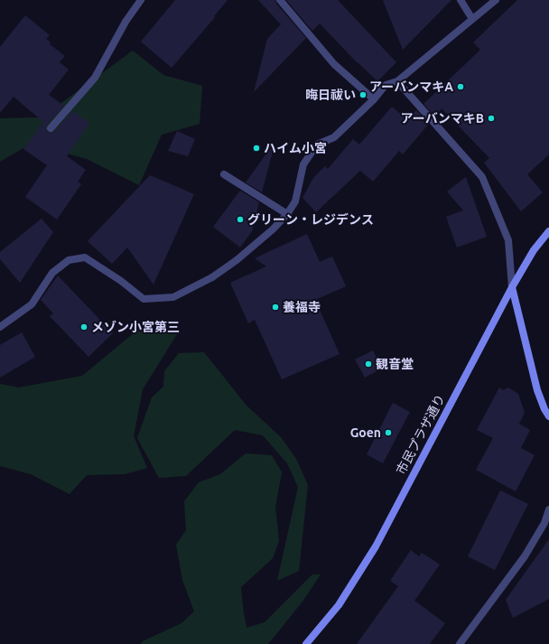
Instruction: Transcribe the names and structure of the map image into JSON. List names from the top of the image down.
{
  "streets": {
    "street": ["市民プラザ通り"]
  },
  "places": [
    "アーバンマキA",
    "晦日祓い",
    "アーバンマキB",
    "ハイム小宮",
    "グリーン・レジデンス",
    "養福寺",
    "メゾン小宮第三",
    "観音堂",
    "Goen"
  ]
}
